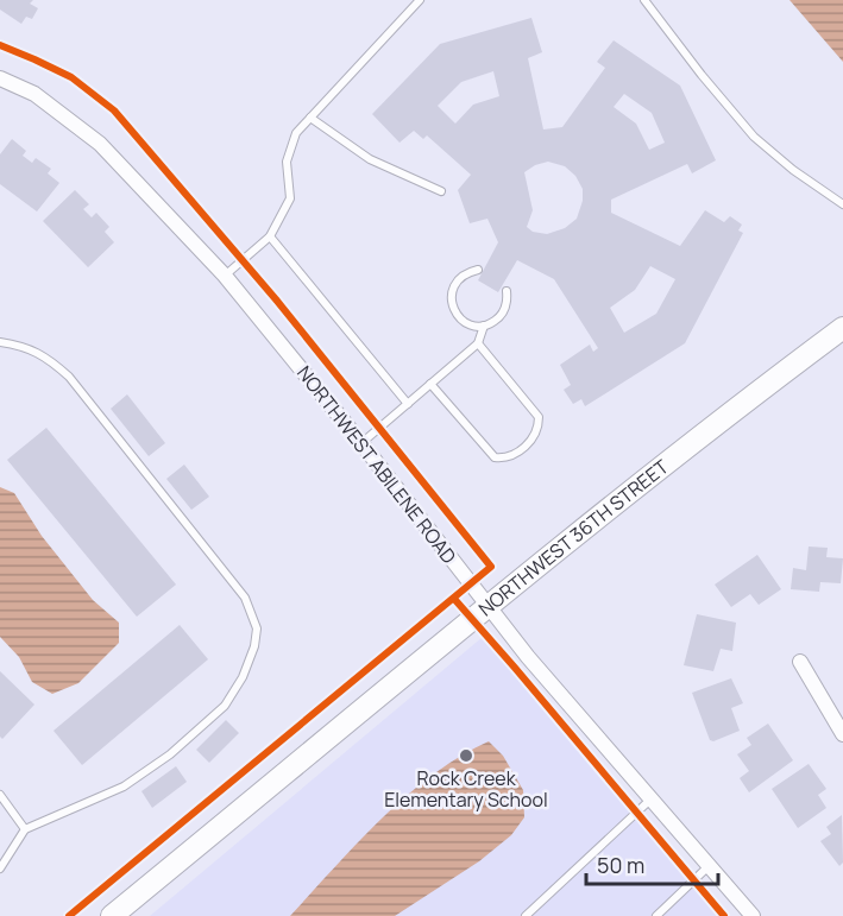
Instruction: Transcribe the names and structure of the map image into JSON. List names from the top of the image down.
{
  "streets": {
    "main road": ["NORTHWEST 36TH STREET"],
    "street": ["NORTHWEST ABILENE ROAD"]
  },
  "crossings": [
    ["NORTHWEST ABILENE ROAD", "NORTHWEST 36TH STREET"]
  ],
  "places": ["Rock Creek Elementary School"],
  "scale_bar": "50 m"
}
